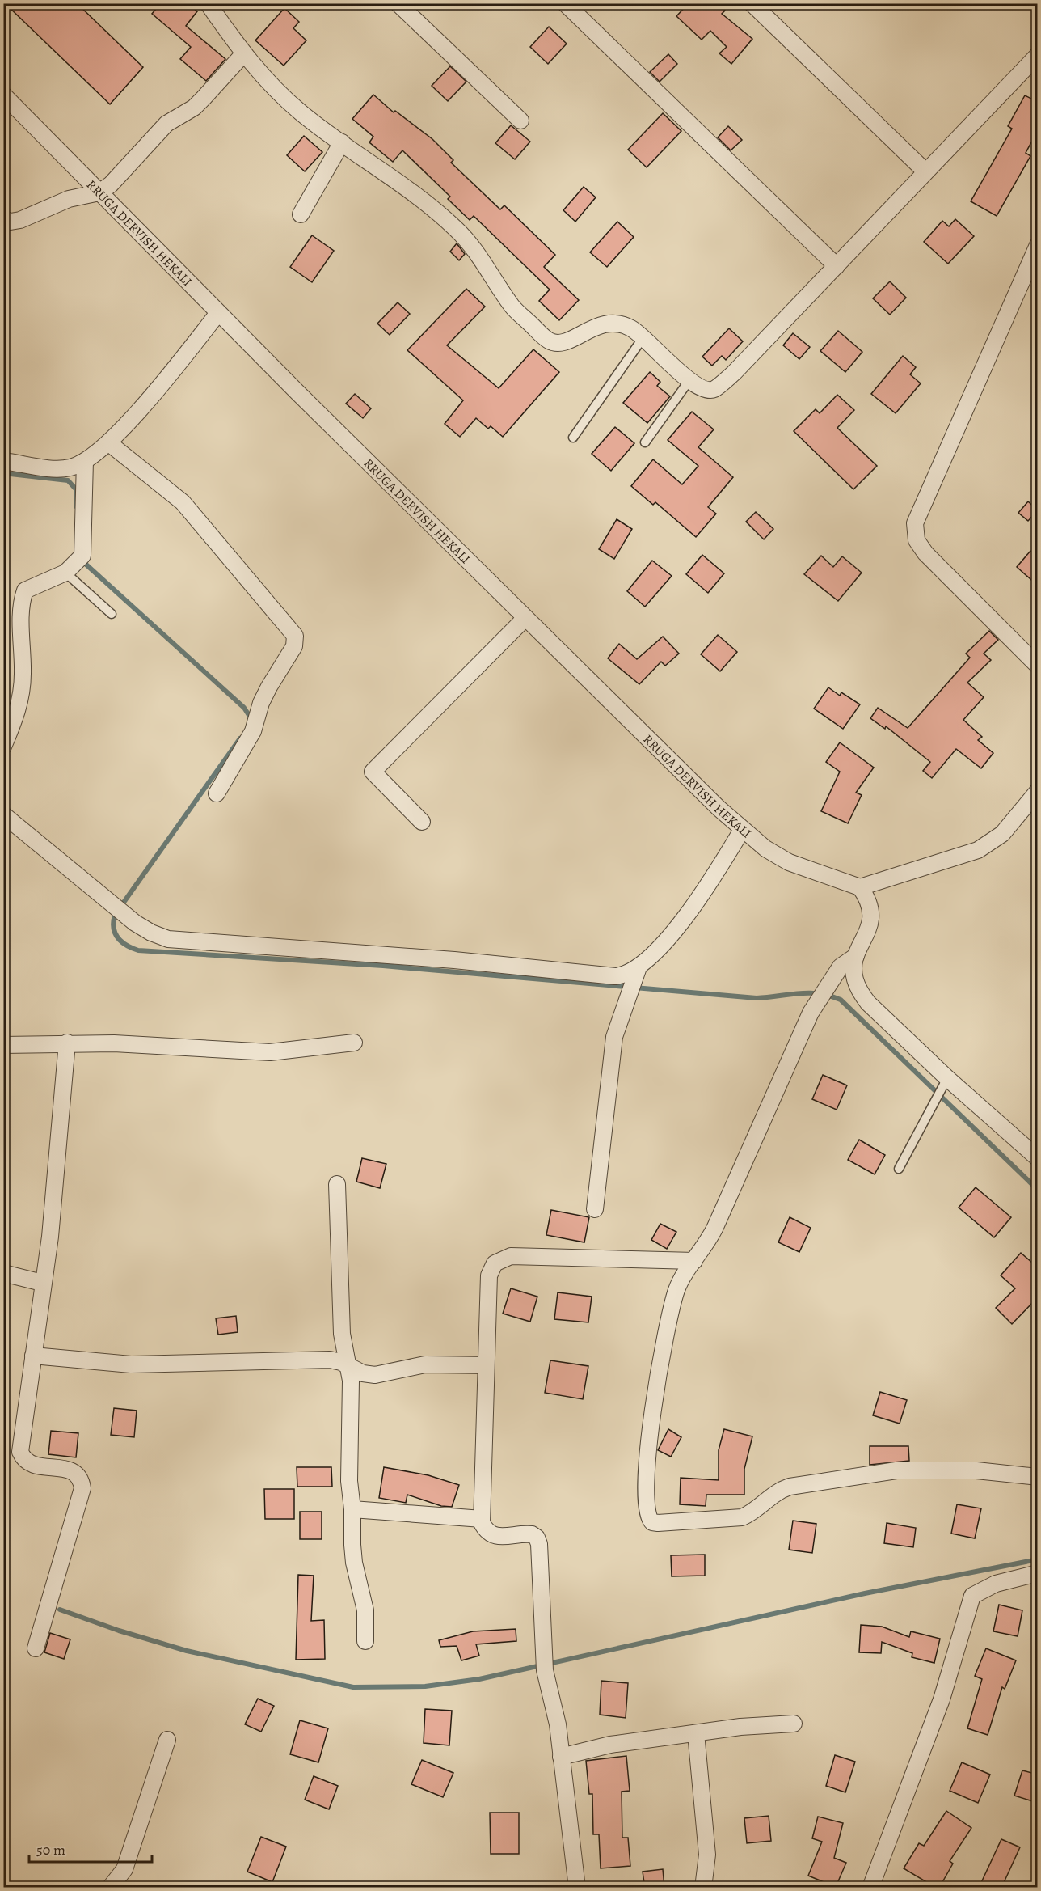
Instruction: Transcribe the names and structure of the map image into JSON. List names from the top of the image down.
{
  "streets": {
    "street": ["RRUGA DERVISH HEKALI"]
  },
  "scale_bar": "50 m"
}
